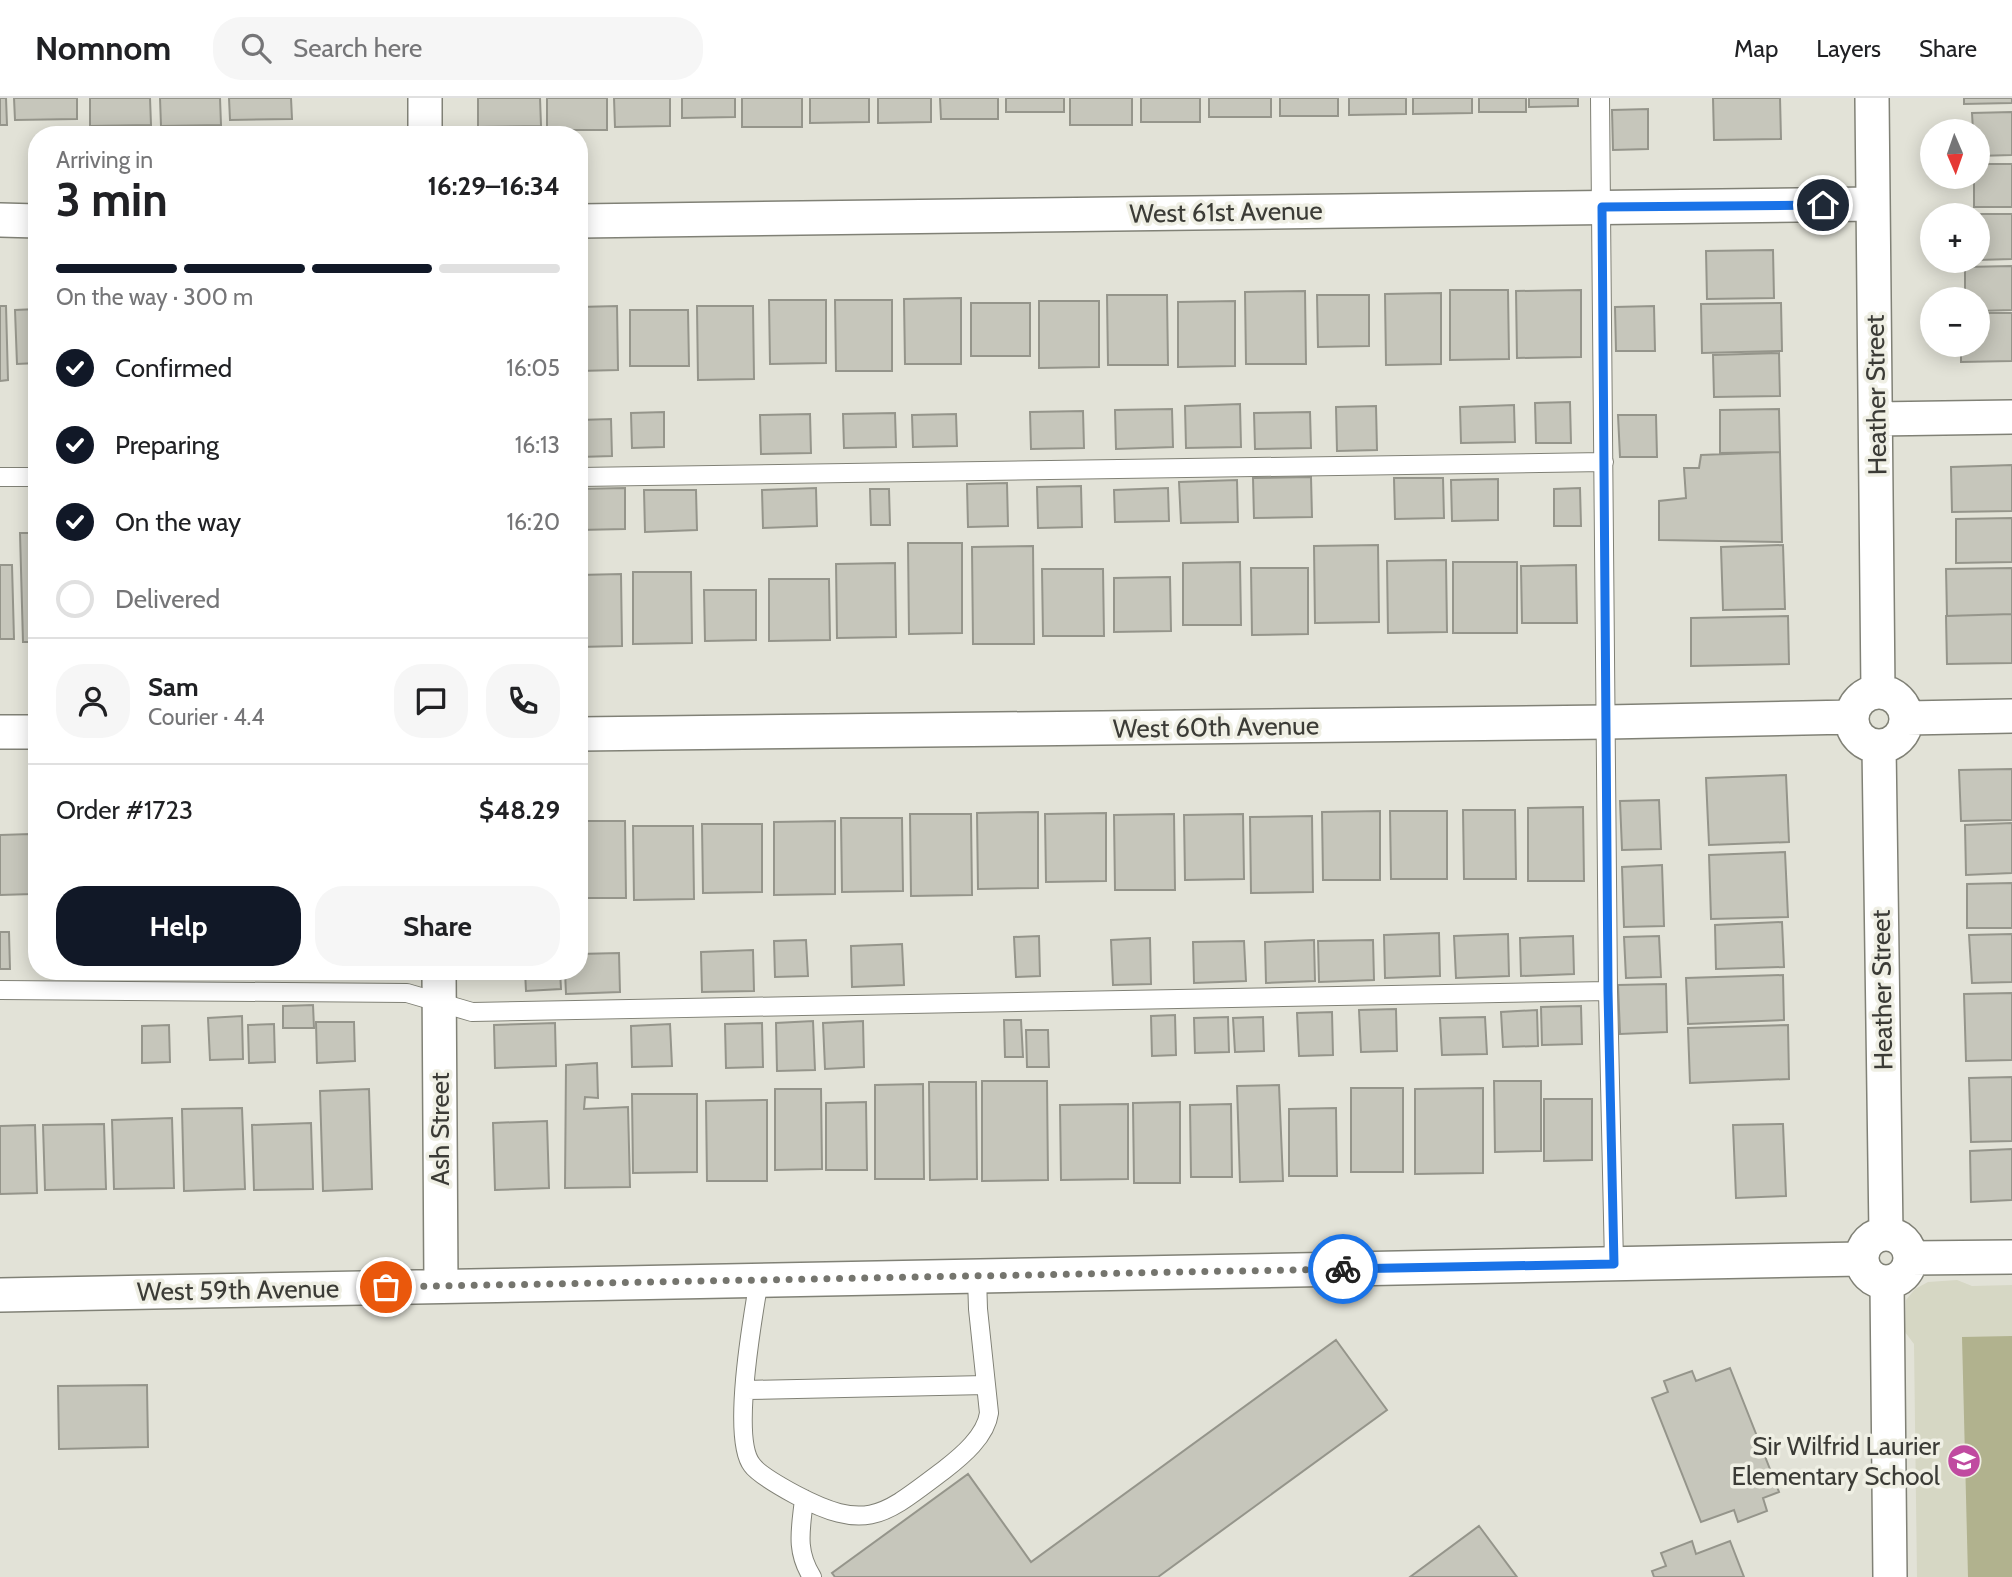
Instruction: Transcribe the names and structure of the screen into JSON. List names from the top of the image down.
{
  "streets": {
    "street": [
      "West 61st Avenue",
      "Heather Street",
      "West 60th Avenue",
      "Ash Street",
      "West 59th Avenue"
    ]
  },
  "crossings": [
    ["West 61st Avenue", "Heather Street"],
    ["Heather Street", "West 60th Avenue"],
    ["Heather Street", "West 59th Avenue"],
    ["Ash Street", "West 59th Avenue"]
  ],
  "places": {
    "school or university": ["Sir Wilfrid Laurier Elementary School"]
  },
  "north": "bottom",
  "page": {
    "header": "Nomnom",
    "search": "Search here",
    "nav": ["Map", "Layers", "Share"],
    "map_buttons": ["+", "−"],
    "heading": ["3 min", "Arriving in", "16:29–16:34"],
    "panel": [
      "Sam",
      "Courier · 4.4",
      "Order #1723",
      "$48.29"
    ],
    "bar": "On the way · 300 m",
    "list": [
      ["Confirmed", "16:05"],
      ["Preparing", "16:13"],
      ["On the way", "16:20"],
      "Delivered"
    ],
    "buttons": ["Help", "Share"]
  }
}
